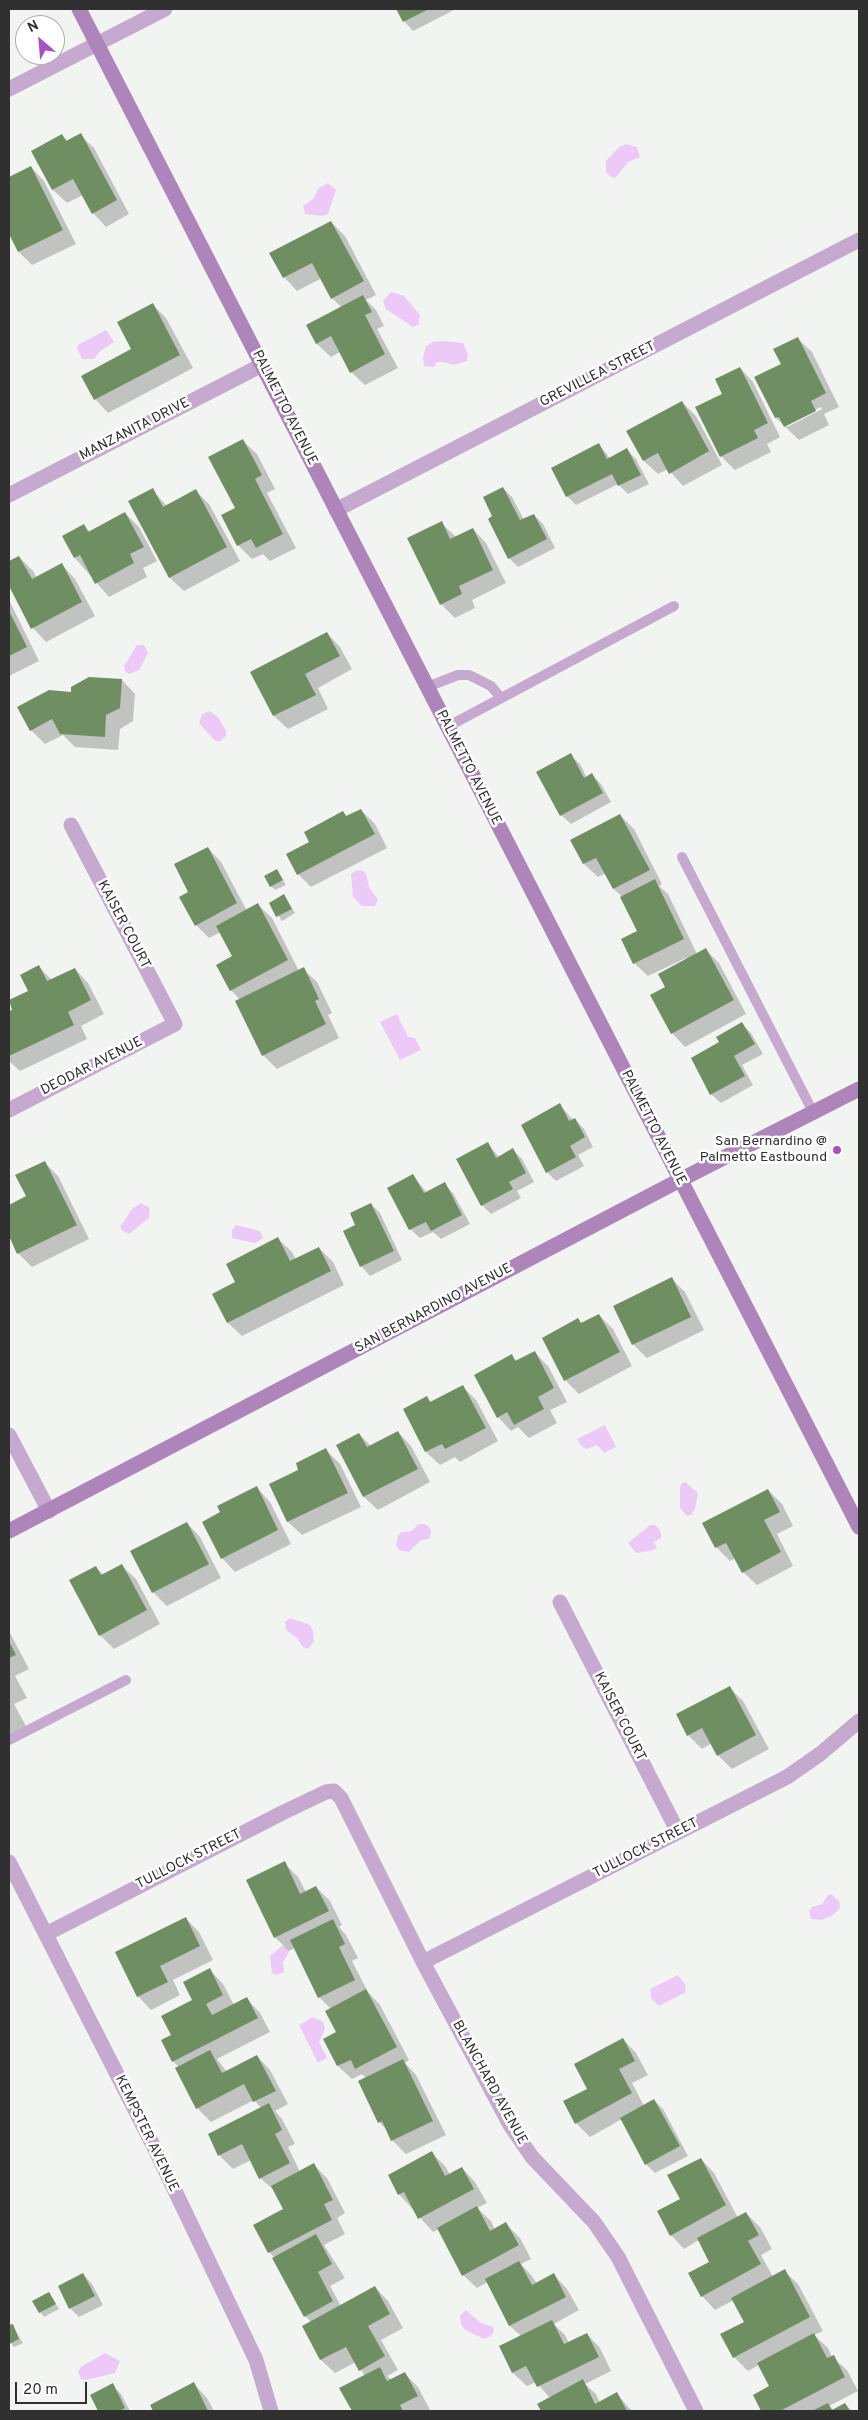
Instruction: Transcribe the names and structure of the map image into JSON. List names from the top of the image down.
{
  "streets": {
    "street": [
      "GREVILLEA STREET",
      "PALMETTO AVENUE",
      "MANZANITA DRIVE",
      "KAISER COURT",
      "DEODAR AVENUE",
      "SAN BERNARDINO AVENUE",
      "TULLOCK STREET",
      "BLANCHARD AVENUE",
      "KEMPSTER AVENUE"
    ]
  },
  "crossings": [
    ["GREVILLEA STREET", "PALMETTO AVENUE"],
    ["PALMETTO AVENUE", "MANZANITA DRIVE"],
    ["PALMETTO AVENUE", "SAN BERNARDINO AVENUE"],
    ["KAISER COURT", "DEODAR AVENUE"],
    ["KAISER COURT", "TULLOCK STREET"],
    ["TULLOCK STREET", "BLANCHARD AVENUE"],
    ["TULLOCK STREET", "KEMPSTER AVENUE"]
  ],
  "places": ["San Bernardino @ Palmetto Eastbound"],
  "scale_bar": "20 m",
  "north": "top left"
}
